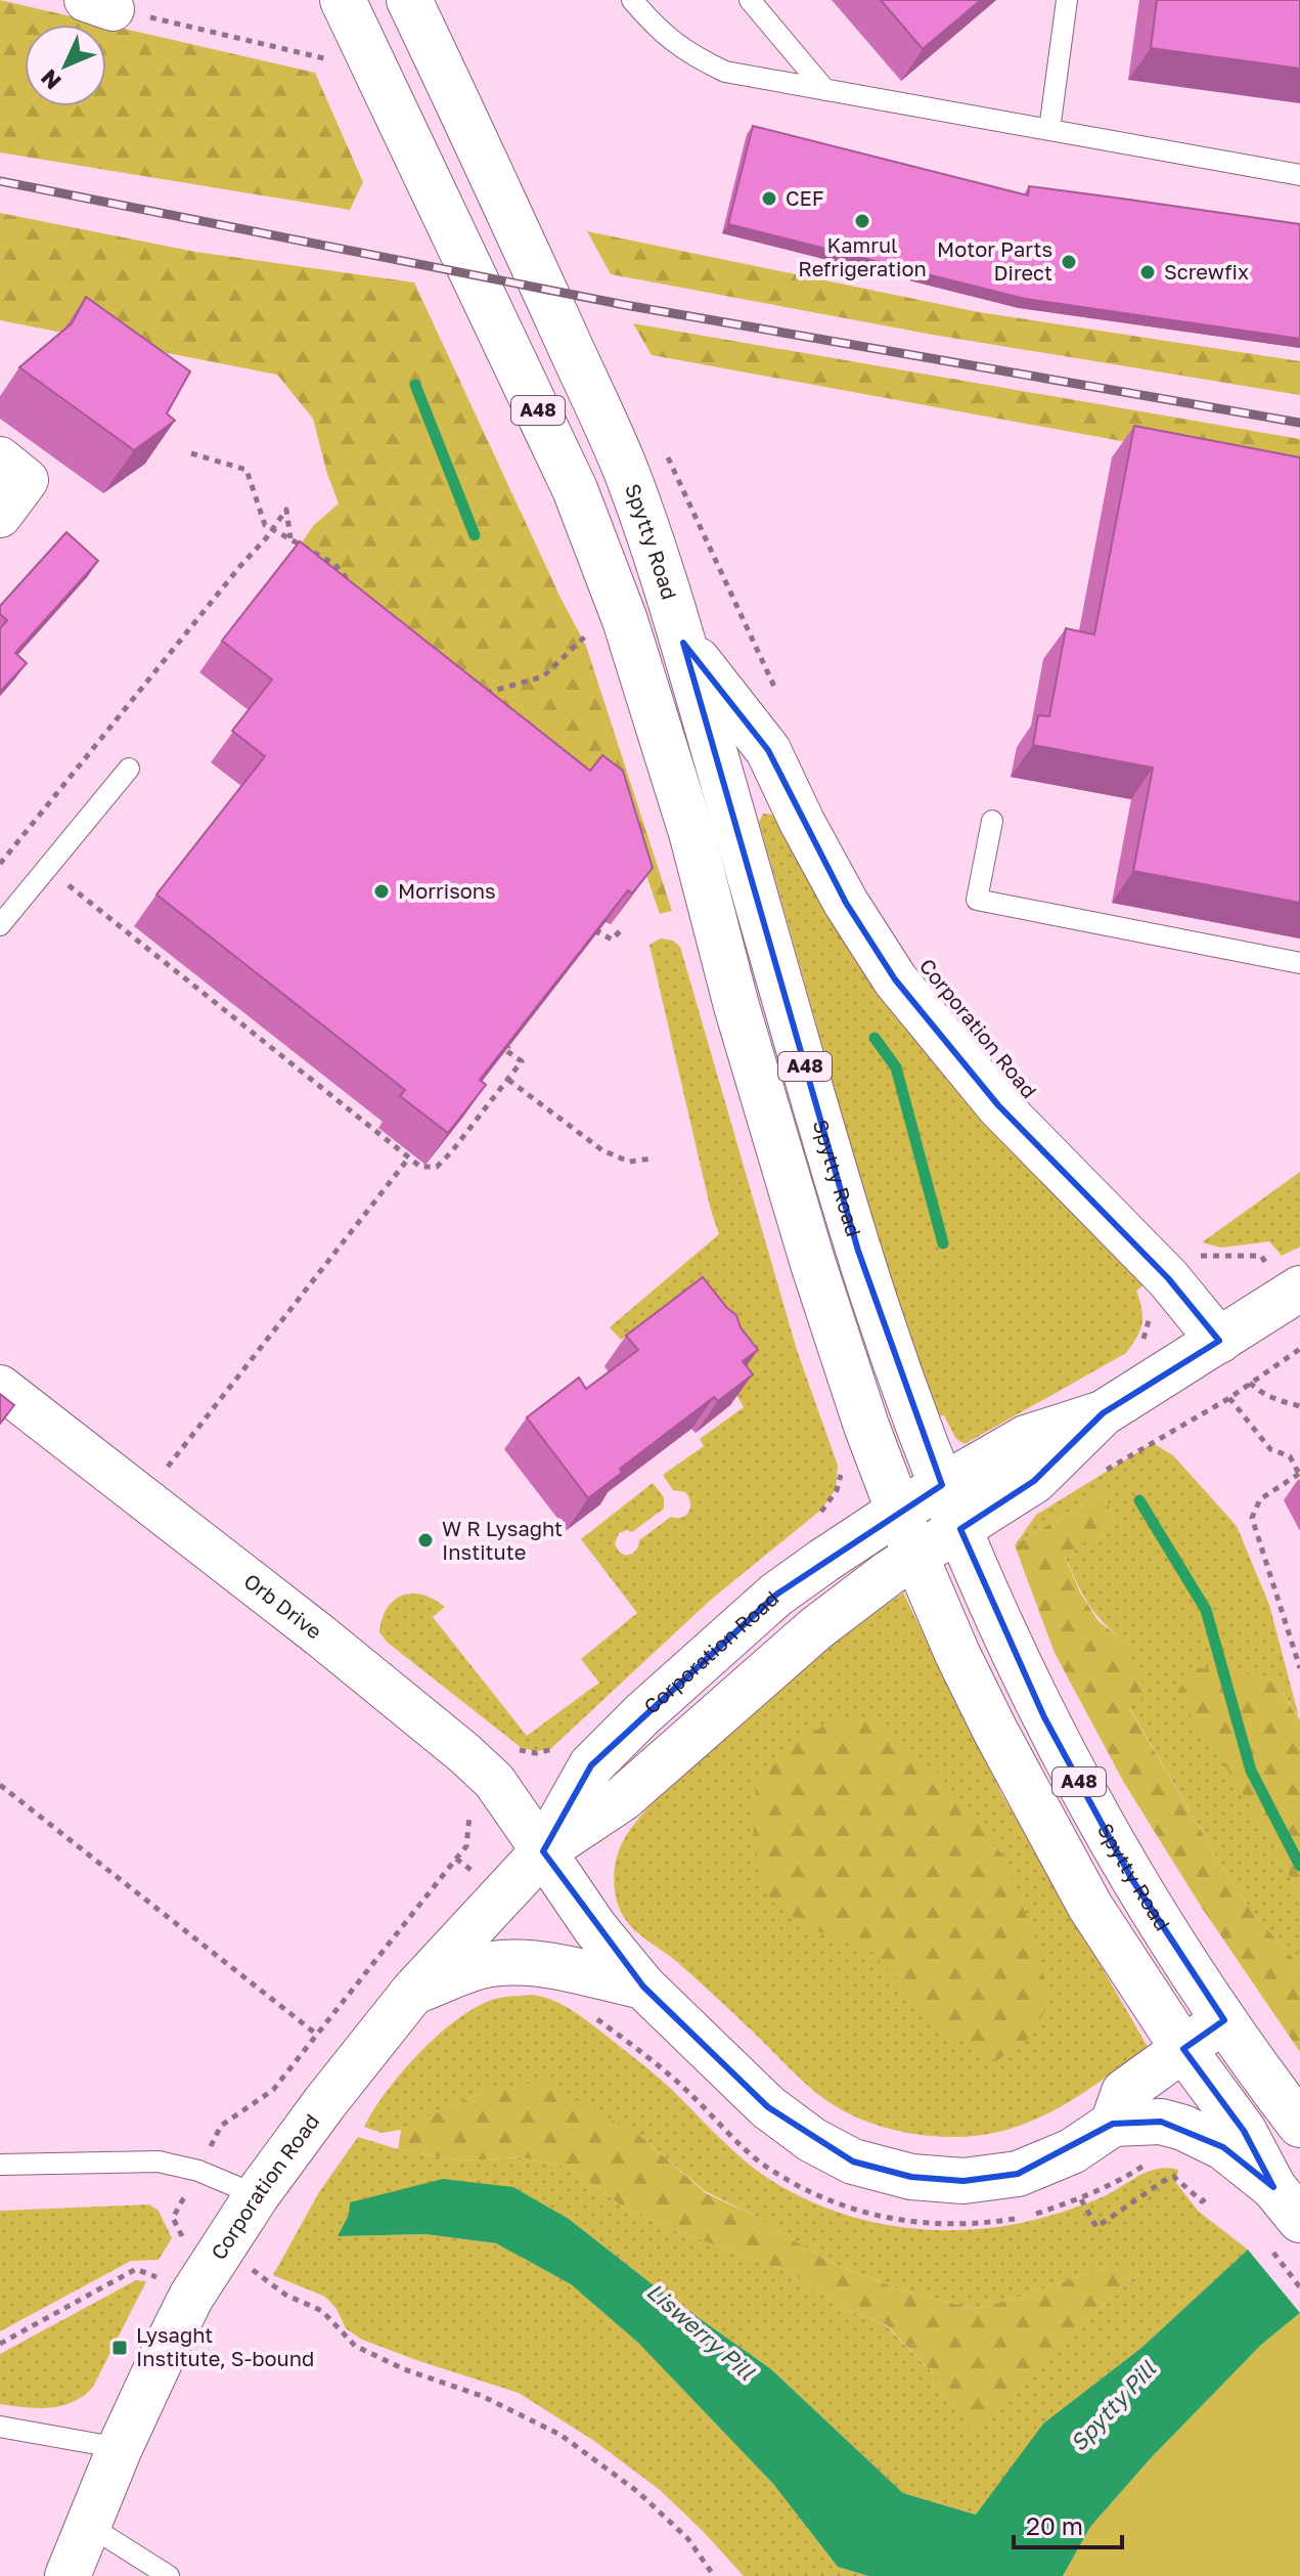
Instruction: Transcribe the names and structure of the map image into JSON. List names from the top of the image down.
{
  "streets": {
    "main road": ["A48", "Spytty Road", "Corporation Road"],
    "street": ["Orb Drive"]
  },
  "crossings": [
    ["A48", "Corporation Road"],
    ["Spytty Road", "Corporation Road"],
    ["Corporation Road", "Orb Drive"]
  ],
  "water": ["Liswerry Pill", "Spytty Pill"],
  "places": {
    "other": [
      "CEF",
      "Kamrul Refrigeration",
      "Motor Parts Direct",
      "Screwfix",
      "Morrisons",
      "W R Lysaght Institute"
    ],
    "transit": ["Lysaght Institute, S-bound"]
  },
  "scale_bar": "20 m",
  "north": "bottom left"
}
